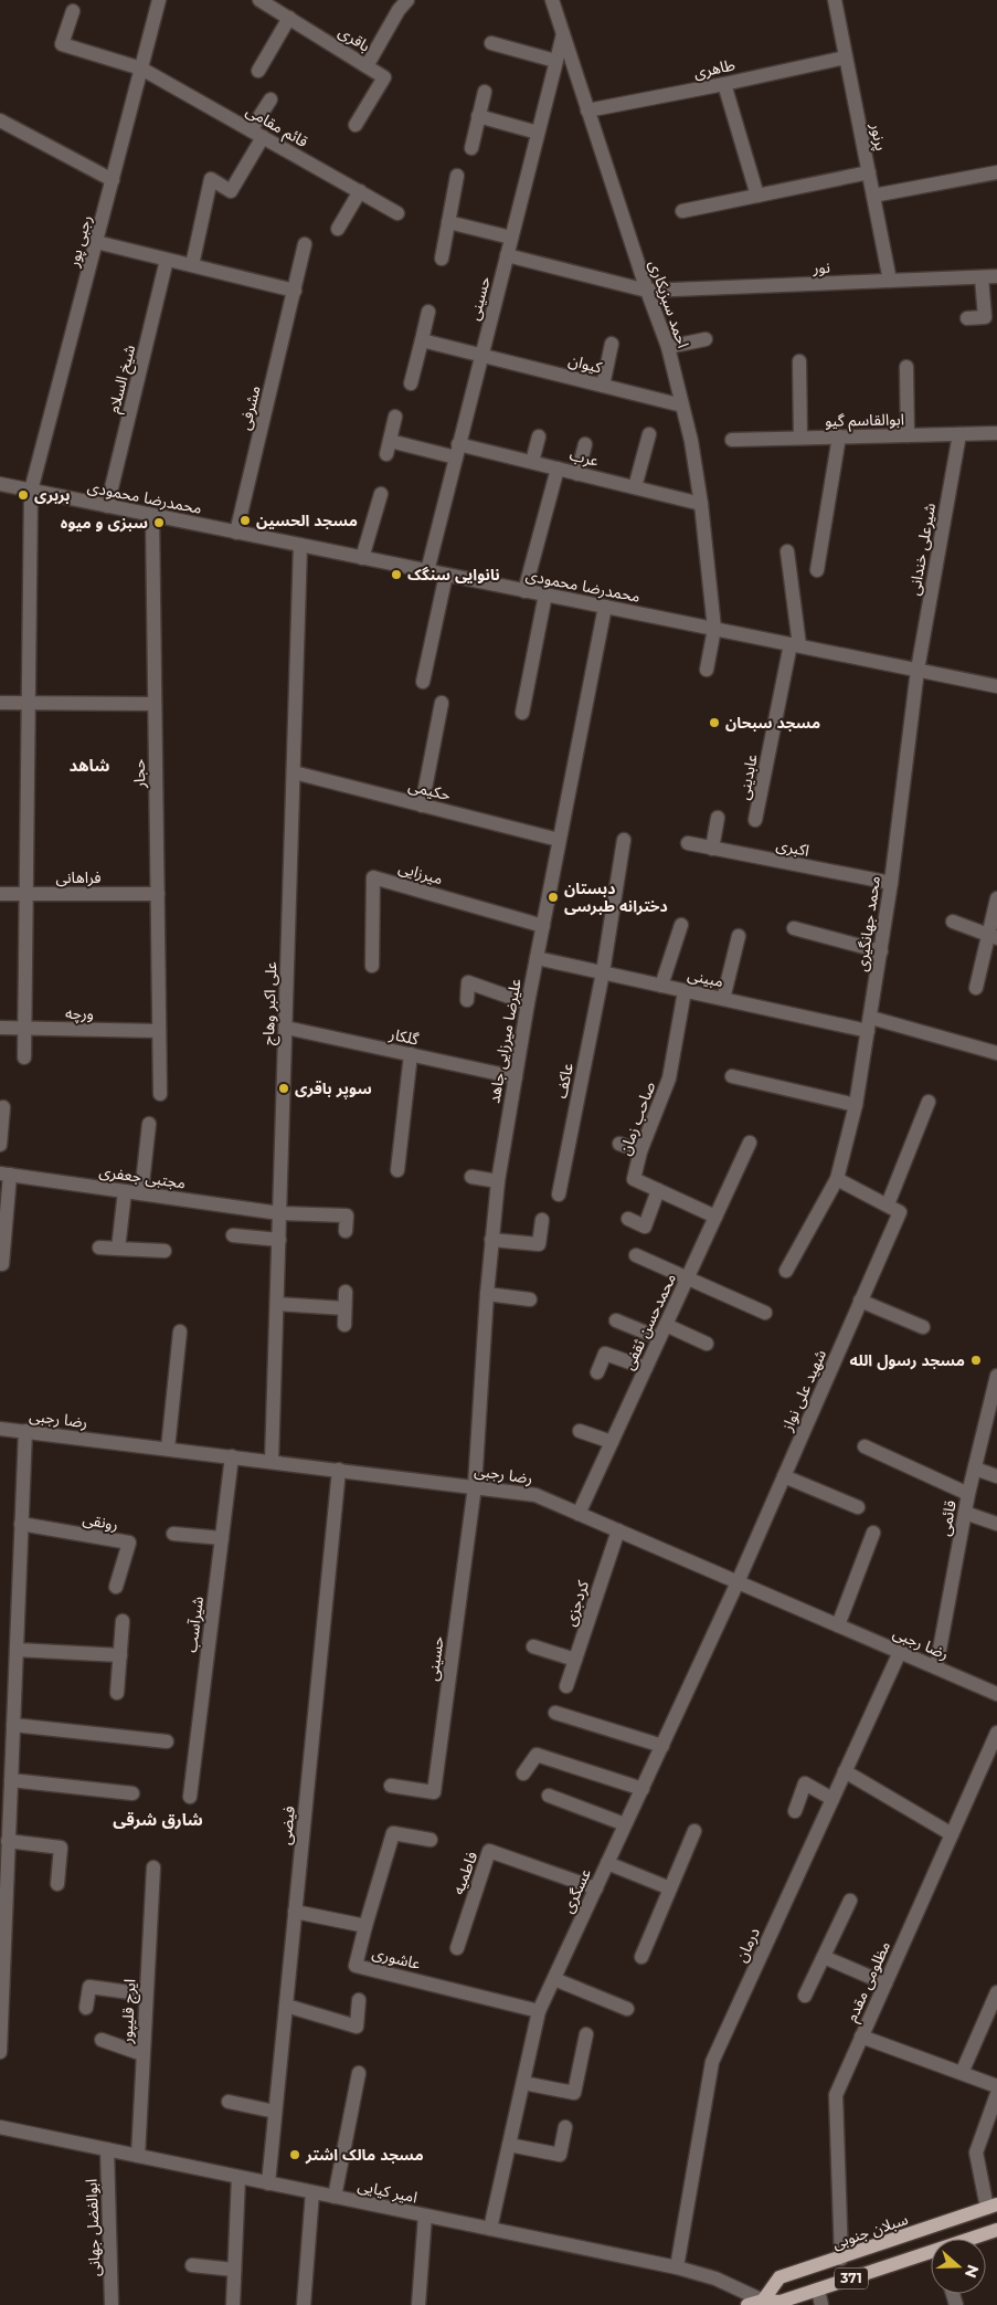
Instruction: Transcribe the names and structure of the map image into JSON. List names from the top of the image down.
{
  "streets": {
    "main road": ["سبلان جنوبی", "371"],
    "street": [
      "باقری",
      "طاهری",
      "قائم مقامی",
      "پرنور",
      "رجبی پور",
      "نور",
      "حسینی",
      "احمد سبزیکاری",
      "کیوان",
      "شیخ السلام",
      "مشرفی",
      "ابوالقاسم گیو",
      "عرب",
      "محمدرضا محمودی",
      "شیرعلی خندانی",
      "حجار",
      "عابدینی",
      "حکیمی",
      "اکبری",
      "میرزایی",
      "فراهانی",
      "محمد جهانگیری",
      "مبینی",
      "علی اکبر وهاج",
      "ورچه",
      "گلکار",
      "علیرضا میرزایی جاهد",
      "عاکف",
      "صاحب زمان",
      "مجتبی جعفری",
      "محمدحسن ثقفی",
      "شهید علی نواز",
      "رضا رجبی",
      "قائمی",
      "رونقی",
      "کردجزی",
      "شیرآسب",
      "فیضی",
      "فاطمیه",
      "عسگری",
      "درمان",
      "عاشوری",
      "مظلومی مقدم",
      "ایرج قلیپور",
      "امیر کیایی",
      "ابوالفضل جهانی"
    ]
  },
  "crossings": [
    ["طاهری", "پرنور"],
    ["طاهری", "احمد سبزیکاری"],
    ["قائم مقامی", "رجبی پور"],
    ["پرنور", "نور"],
    ["رجبی پور", "محمدرضا محمودی"],
    ["رجبی پور", "فراهانی"],
    ["رجبی پور", "ورچه"],
    ["نور", "حسینی"],
    ["نور", "احمد سبزیکاری"],
    ["حسینی", "احمد سبزیکاری"],
    ["حسینی", "کیوان"],
    ["حسینی", "عرب"],
    ["حسینی", "محمدرضا محمودی"],
    ["حسینی", "علیرضا میرزایی جاهد"],
    ["حسینی", "رضا رجبی"],
    ["احمد سبزیکاری", "کیوان"],
    ["احمد سبزیکاری", "عرب"],
    ["احمد سبزیکاری", "محمدرضا محمودی"],
    ["شیخ السلام", "محمدرضا محمودی"],
    ["مشرفی", "محمدرضا محمودی"],
    ["ابوالقاسم گیو", "شیرعلی خندانی"],
    ["محمدرضا محمودی", "شیرعلی خندانی"],
    ["محمدرضا محمودی", "حجار"],
    ["محمدرضا محمودی", "عابدینی"],
    ["محمدرضا محمودی", "محمد جهانگیری"],
    ["محمدرضا محمودی", "علی اکبر وهاج"],
    ["محمدرضا محمودی", "علیرضا میرزایی جاهد"],
    ["شیرعلی خندانی", "محمد جهانگیری"],
    ["حجار", "فراهانی"],
    ["حجار", "ورچه"],
    ["حکیمی", "علی اکبر وهاج"],
    ["حکیمی", "علیرضا میرزایی جاهد"],
    ["اکبری", "محمد جهانگیری"],
    ["میرزایی", "علیرضا میرزایی جاهد"],
    ["محمد جهانگیری", "مبینی"],
    ["مبینی", "علیرضا میرزایی جاهد"],
    ["مبینی", "عاکف"],
    ["مبینی", "صاحب زمان"],
    ["علی اکبر وهاج", "گلکار"],
    ["علی اکبر وهاج", "مجتبی جعفری"],
    ["علی اکبر وهاج", "رضا رجبی"],
    ["گلکار", "علیرضا میرزایی جاهد"],
    ["علیرضا میرزایی جاهد", "رضا رجبی"],
    ["صاحب زمان", "محمدحسن ثقفی"],
    ["محمدحسن ثقفی", "رضا رجبی"],
    ["شهید علی نواز", "رضا رجبی"],
    ["شهید علی نواز", "عسگری"],
    ["رضا رجبی", "قائمی"],
    ["رضا رجبی", "کردجزی"],
    ["رضا رجبی", "شیرآسب"],
    ["رضا رجبی", "فیضی"],
    ["رضا رجبی", "عسگری"],
    ["رضا رجبی", "درمان"],
    ["فیضی", "عاشوری"],
    ["فیضی", "امیر کیایی"],
    ["فاطمیه", "عسگری"],
    ["عسگری", "عاشوری"],
    ["عسگری", "امیر کیایی"],
    ["درمان", "امیر کیایی"],
    ["مظلومی مقدم", "سبلان جنوبی"],
    ["ایرج قلیپور", "امیر کیایی"],
    ["امیر کیایی", "ابوالفضل جهانی"],
    ["امیر کیایی", "سبلان جنوبی"],
    ["امیر کیایی", "371"],
    ["سبلان جنوبی", "371"]
  ],
  "districts": ["شاهد", "شارق شرقی"],
  "places": [
    "بربری",
    "مسجد الحسین",
    "سبزی و میوه",
    "نانوایی سنگک",
    "مسجد سبحان",
    "دبستان دخترانه طبرسی",
    "سوپر باقری",
    "مسجد رسول الله",
    "مسجد مالک اشتر"
  ],
  "north": "right"
}
